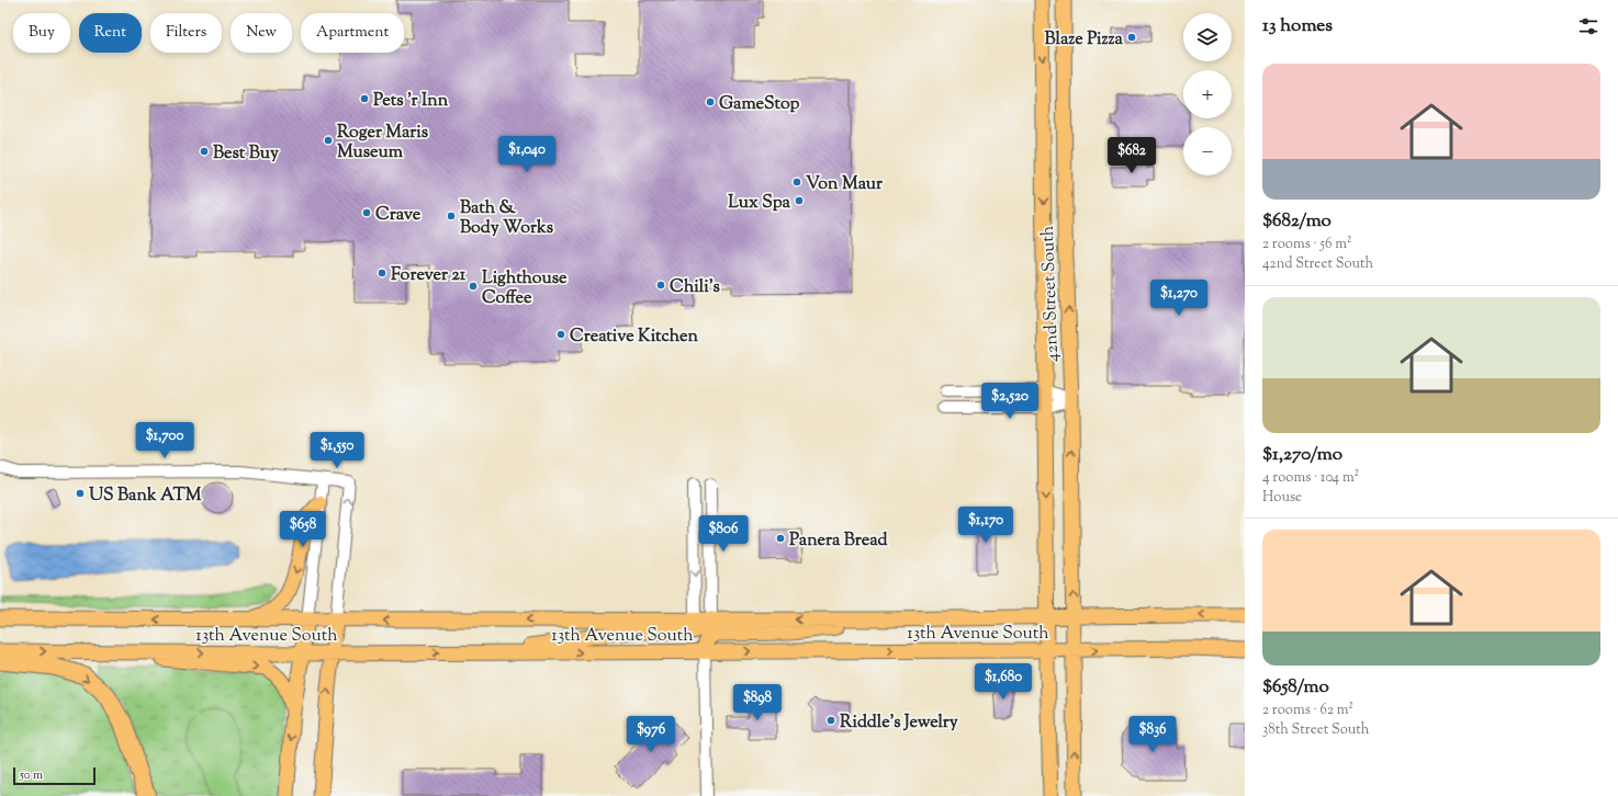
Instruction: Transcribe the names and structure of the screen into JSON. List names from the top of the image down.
{
  "streets": {
    "main road": ["42nd Street South", "13th Avenue South"]
  },
  "crossings": [
    ["42nd Street South", "13th Avenue South"]
  ],
  "places": [
    "Blaze Pizza",
    "Pets 'r Inn",
    "GameStop",
    "Roger Maris Museum",
    "Best Buy",
    "Von Maur",
    "Lux Spa",
    "Crave",
    "Bath & Body Works",
    "Forever 21",
    "Chili's",
    "Lighthouse Coffee",
    "Creative Kitchen",
    "US Bank ATM",
    "Panera Bread",
    "Riddle's Jewelry"
  ],
  "scale_bar": "50 m",
  "page": {
    "heading": "13 homes",
    "map_buttons": ["+", "−"],
    "chip": [
      "Buy",
      "Rent",
      "Filters",
      "New",
      "Apartment"
    ],
    "list": [
      {
        "name": "$682/mo",
        "note": "2 rooms · 56 m² · 42nd Street South"
      },
      {
        "name": "$1,270/mo",
        "note": "4 rooms · 104 m² · House"
      },
      {
        "name": "$658/mo",
        "note": "2 rooms · 62 m² · 38th Street South"
      }
    ],
    "price": [
      "$1,040",
      "$682",
      "$1,270",
      "$2,520",
      "$1,700",
      "$1,550",
      "$1,170",
      "$658",
      "$806",
      "$1,680",
      "$898",
      "$976",
      "$836"
    ],
    "scale": "50 m"
  }
}
